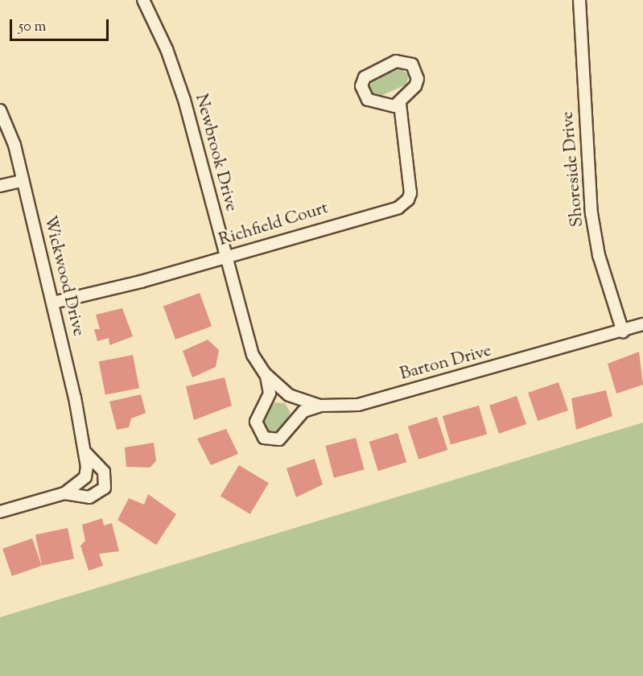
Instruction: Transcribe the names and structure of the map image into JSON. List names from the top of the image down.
{
  "streets": {
    "street": [
      "Newbrook Drive",
      "Shoreside Drive",
      "Richfield Court",
      "Wickwood Drive",
      "Barton Drive"
    ]
  },
  "crossings": [
    ["Newbrook Drive", "Richfield Court"],
    ["Newbrook Drive", "Barton Drive"],
    ["Shoreside Drive", "Barton Drive"],
    ["Richfield Court", "Wickwood Drive"]
  ],
  "scale_bar": "50 m"
}
